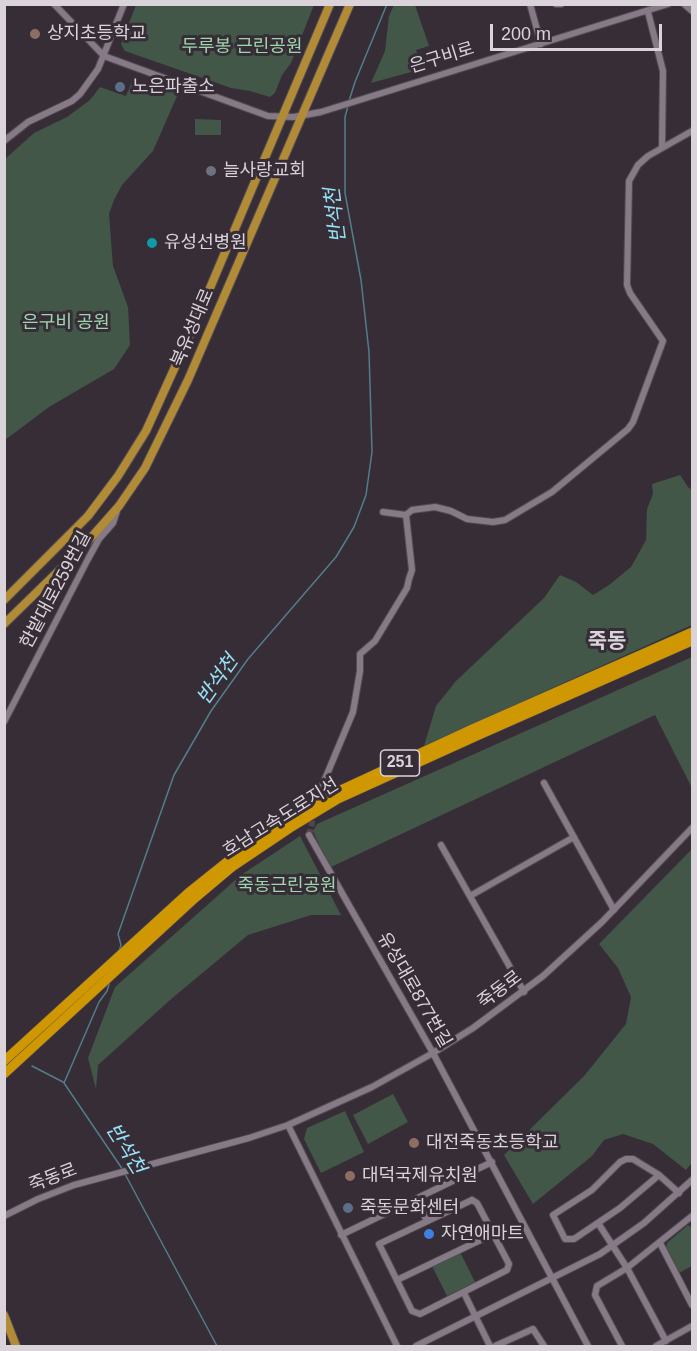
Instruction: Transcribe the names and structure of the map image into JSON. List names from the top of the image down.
{
  "streets": {
    "highway": ["251", "호남고속도로지선"],
    "main road": ["북유성대로"],
    "street": [
      "은구비로",
      "한밭대로259번길",
      "유성대로877번길",
      "죽동로"
    ]
  },
  "crossings": [
    ["은구비로", "북유성대로"],
    ["북유성대로", "한밭대로259번길"],
    ["유성대로877번길", "죽동로"]
  ],
  "districts": ["죽동"],
  "water": ["반석천"],
  "parks": ["두루봉 근린공원", "은구비 공원", "죽동근린공원"],
  "places": [
    "상지초등학교",
    "노은파출소",
    "늘사랑교회",
    "유성선병원",
    "대전죽동초등학교",
    "대덕국제유치원",
    "죽동문화센터",
    "자연애마트"
  ],
  "scale_bar": "200 m"
}
